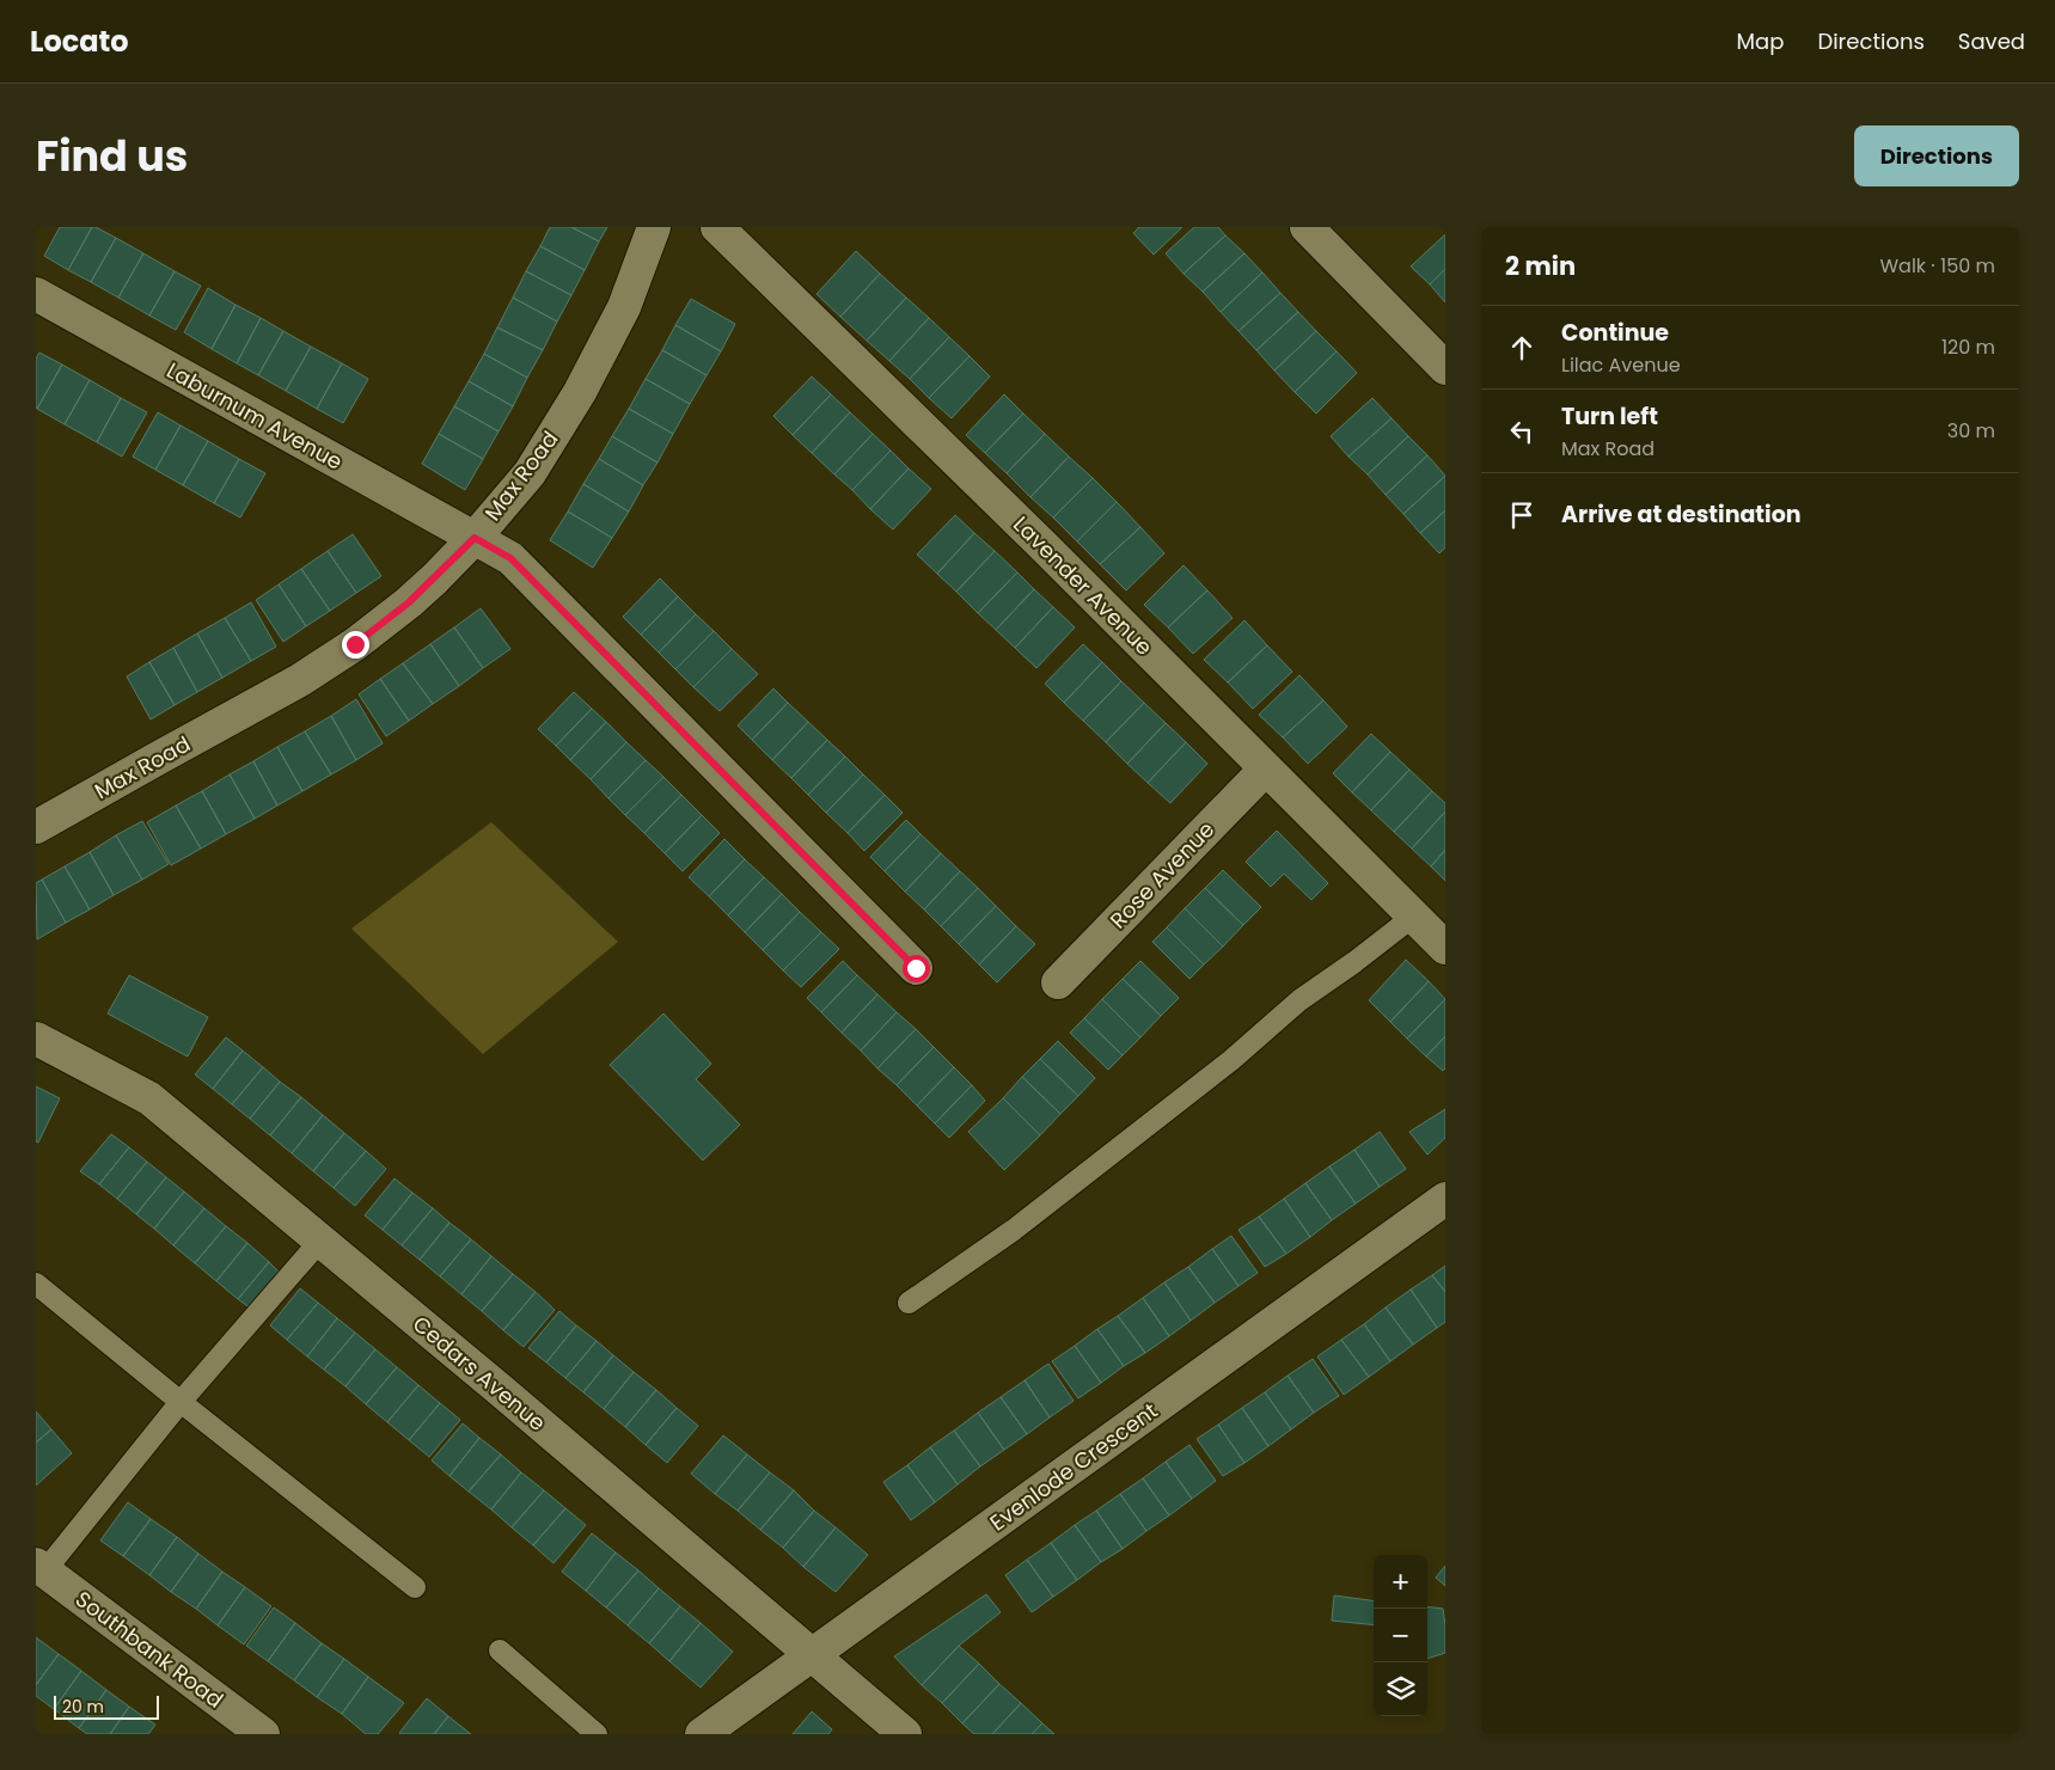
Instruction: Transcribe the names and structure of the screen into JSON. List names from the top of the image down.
{
  "streets": {
    "street": [
      "Laburnum Avenue",
      "Max Road",
      "Lavender Avenue",
      "Rose Avenue",
      "Cedars Avenue",
      "Evenlode Crescent",
      "Southbank Road"
    ]
  },
  "crossings": [
    ["Laburnum Avenue", "Max Road"],
    ["Lavender Avenue", "Rose Avenue"],
    ["Cedars Avenue", "Evenlode Crescent"]
  ],
  "scale_bar": "20 m",
  "page": {
    "header": "Locato",
    "nav": ["Map", "Directions", "Saved"],
    "title": "Find us",
    "buttons": "Directions",
    "heading": ["2 min", "Walk · 150 m"],
    "list": [
      ["Continue", "Lilac Avenue", "120 m"],
      ["Turn left", "Max Road", "30 m"],
      "Arrive at destination"
    ],
    "map_buttons": ["+", "−"],
    "scale": "20 m"
  }
}
